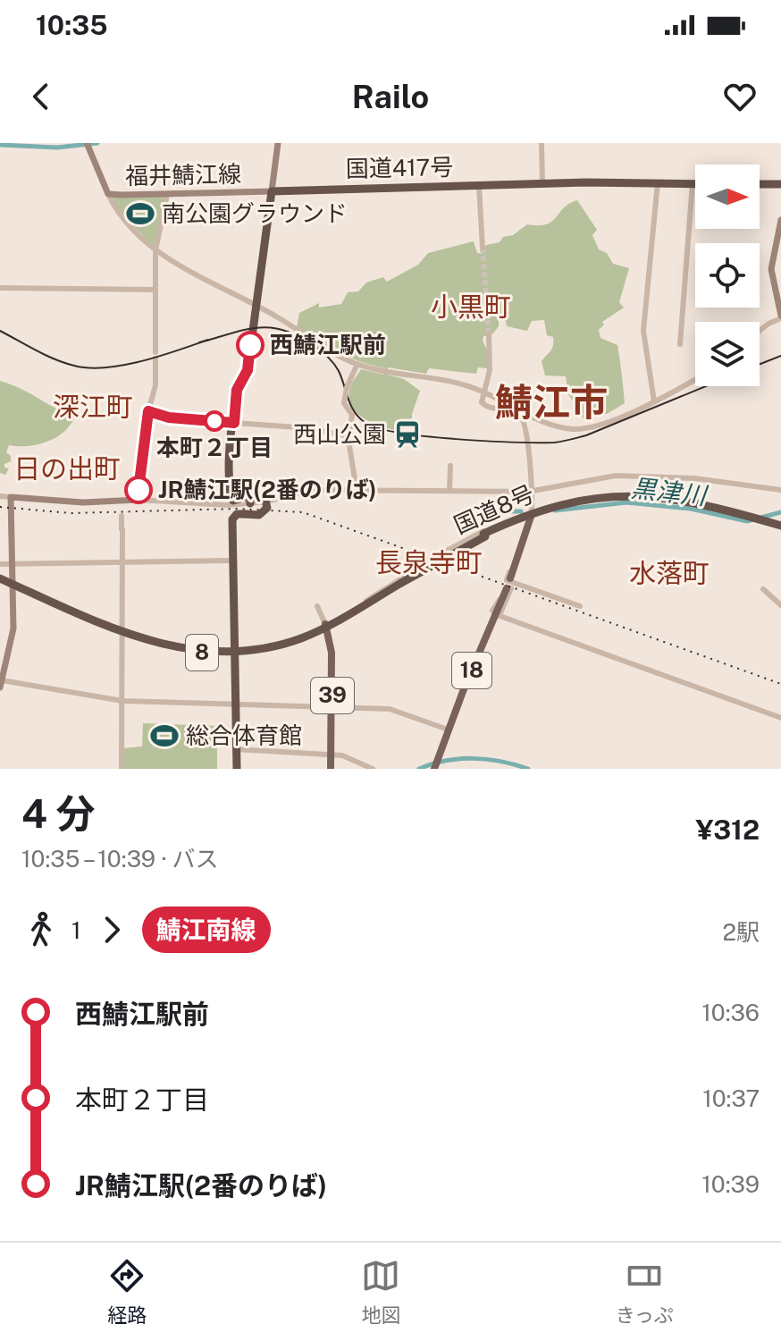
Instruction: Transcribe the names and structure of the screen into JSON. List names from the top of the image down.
{
  "streets": {
    "highway": ["国道417号", "国道8号", "8"],
    "main road": ["福井鯖江線", "18", "39"]
  },
  "crossings": [
    ["国道417号", "福井鯖江線"],
    ["国道8号", "18"],
    ["国道8号", "39"]
  ],
  "districts": [
    "小黒町",
    "鯖江市",
    "深江町",
    "日の出町",
    "長泉寺町",
    "水落町"
  ],
  "water": ["黒津川"],
  "places": {
    "sports": ["南公園グラウンド", "総合体育館"],
    "other": ["西鯖江駅前", "本町２丁目", "JR鯖江駅(2番のりば)"],
    "station": ["西山公園"]
  },
  "lines": ["bus line 鯖江南線"],
  "north": "right",
  "page": {
    "status": "10:35",
    "header": "Railo",
    "heading": ["4 分", "10:35 – 10:39 · バス", "¥312"],
    "legs": ["1", "鯖江南線", "2駅"],
    "list": [
      {
        "name": "西鯖江駅前",
        "value": "10:36"
      },
      {
        "name": "本町２丁目",
        "value": "10:37"
      },
      {
        "name": "JR鯖江駅(2番のりば)",
        "value": "10:39"
      }
    ],
    "tabs": ["経路", "地図", "きっぷ"]
  }
}
